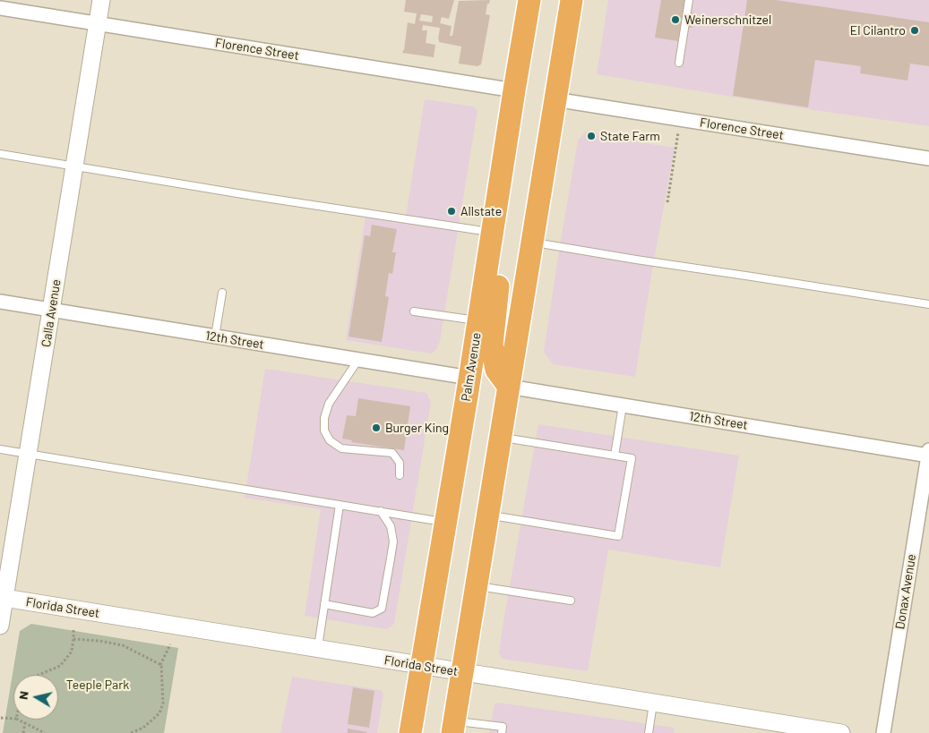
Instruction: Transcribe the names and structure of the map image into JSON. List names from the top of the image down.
{
  "streets": {
    "highway": ["Palm Avenue"],
    "street": [
      "Florence Street",
      "Calla Avenue",
      "12th Street",
      "Donax Avenue",
      "Florida Street"
    ]
  },
  "crossings": [
    ["Florence Street", "Calla Avenue"],
    ["Florence Street", "Palm Avenue"],
    ["Calla Avenue", "12th Street"],
    ["Calla Avenue", "Florida Street"],
    ["12th Street", "Palm Avenue"],
    ["12th Street", "Donax Avenue"],
    ["Palm Avenue", "Florida Street"]
  ],
  "parks": ["Teeple Park"],
  "places": [
    "Weinerschnitzel",
    "El Cilantro",
    "State Farm",
    "Allstate",
    "Burger King"
  ],
  "north": "left"
}
